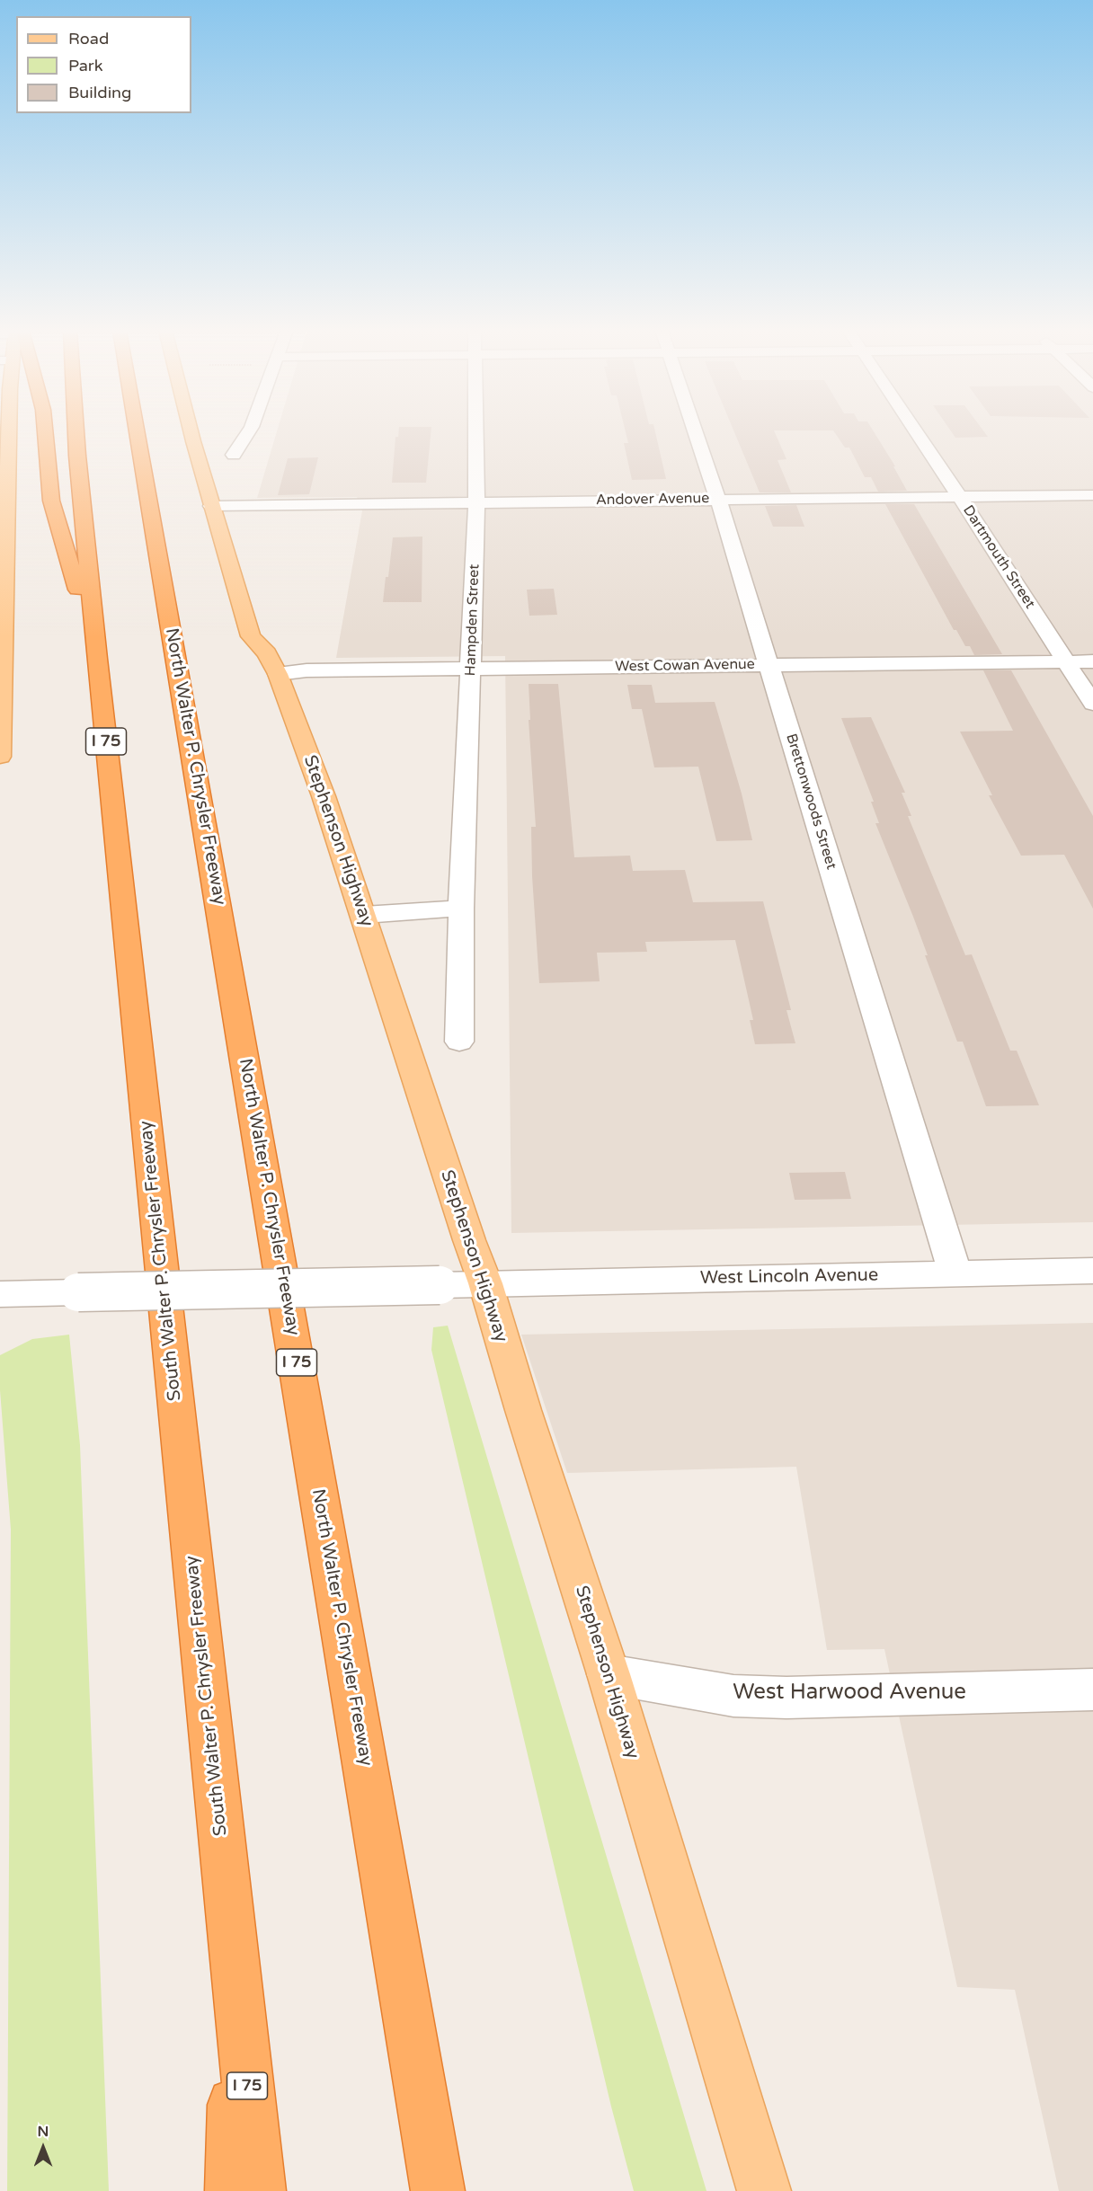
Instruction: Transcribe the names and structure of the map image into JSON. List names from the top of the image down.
{
  "streets": {
    "highway": ["I 75", "North Walter P. Chrysler Freeway", "South Walter P. Chrysler Freeway"],
    "main road": ["Stephenson Highway"],
    "street": [
      "Andover Avenue",
      "Dartmouth Street",
      "Hampden Street",
      "West Cowan Avenue",
      "Brettonwoods Street",
      "West Lincoln Avenue",
      "West Harwood Avenue"
    ]
  },
  "crossings": [
    ["Andover Avenue", "Dartmouth Street"],
    ["Andover Avenue", "Hampden Street"],
    ["Andover Avenue", "Brettonwoods Street"],
    ["Andover Avenue", "Stephenson Highway"],
    ["Dartmouth Street", "West Cowan Avenue"],
    ["Hampden Street", "West Cowan Avenue"],
    ["West Cowan Avenue", "Brettonwoods Street"],
    ["West Cowan Avenue", "Stephenson Highway"],
    ["Brettonwoods Street", "West Lincoln Avenue"],
    ["Stephenson Highway", "West Lincoln Avenue"],
    ["Stephenson Highway", "West Harwood Avenue"]
  ],
  "legend": ["Road", "Park", "Building"],
  "north": "top"
}
